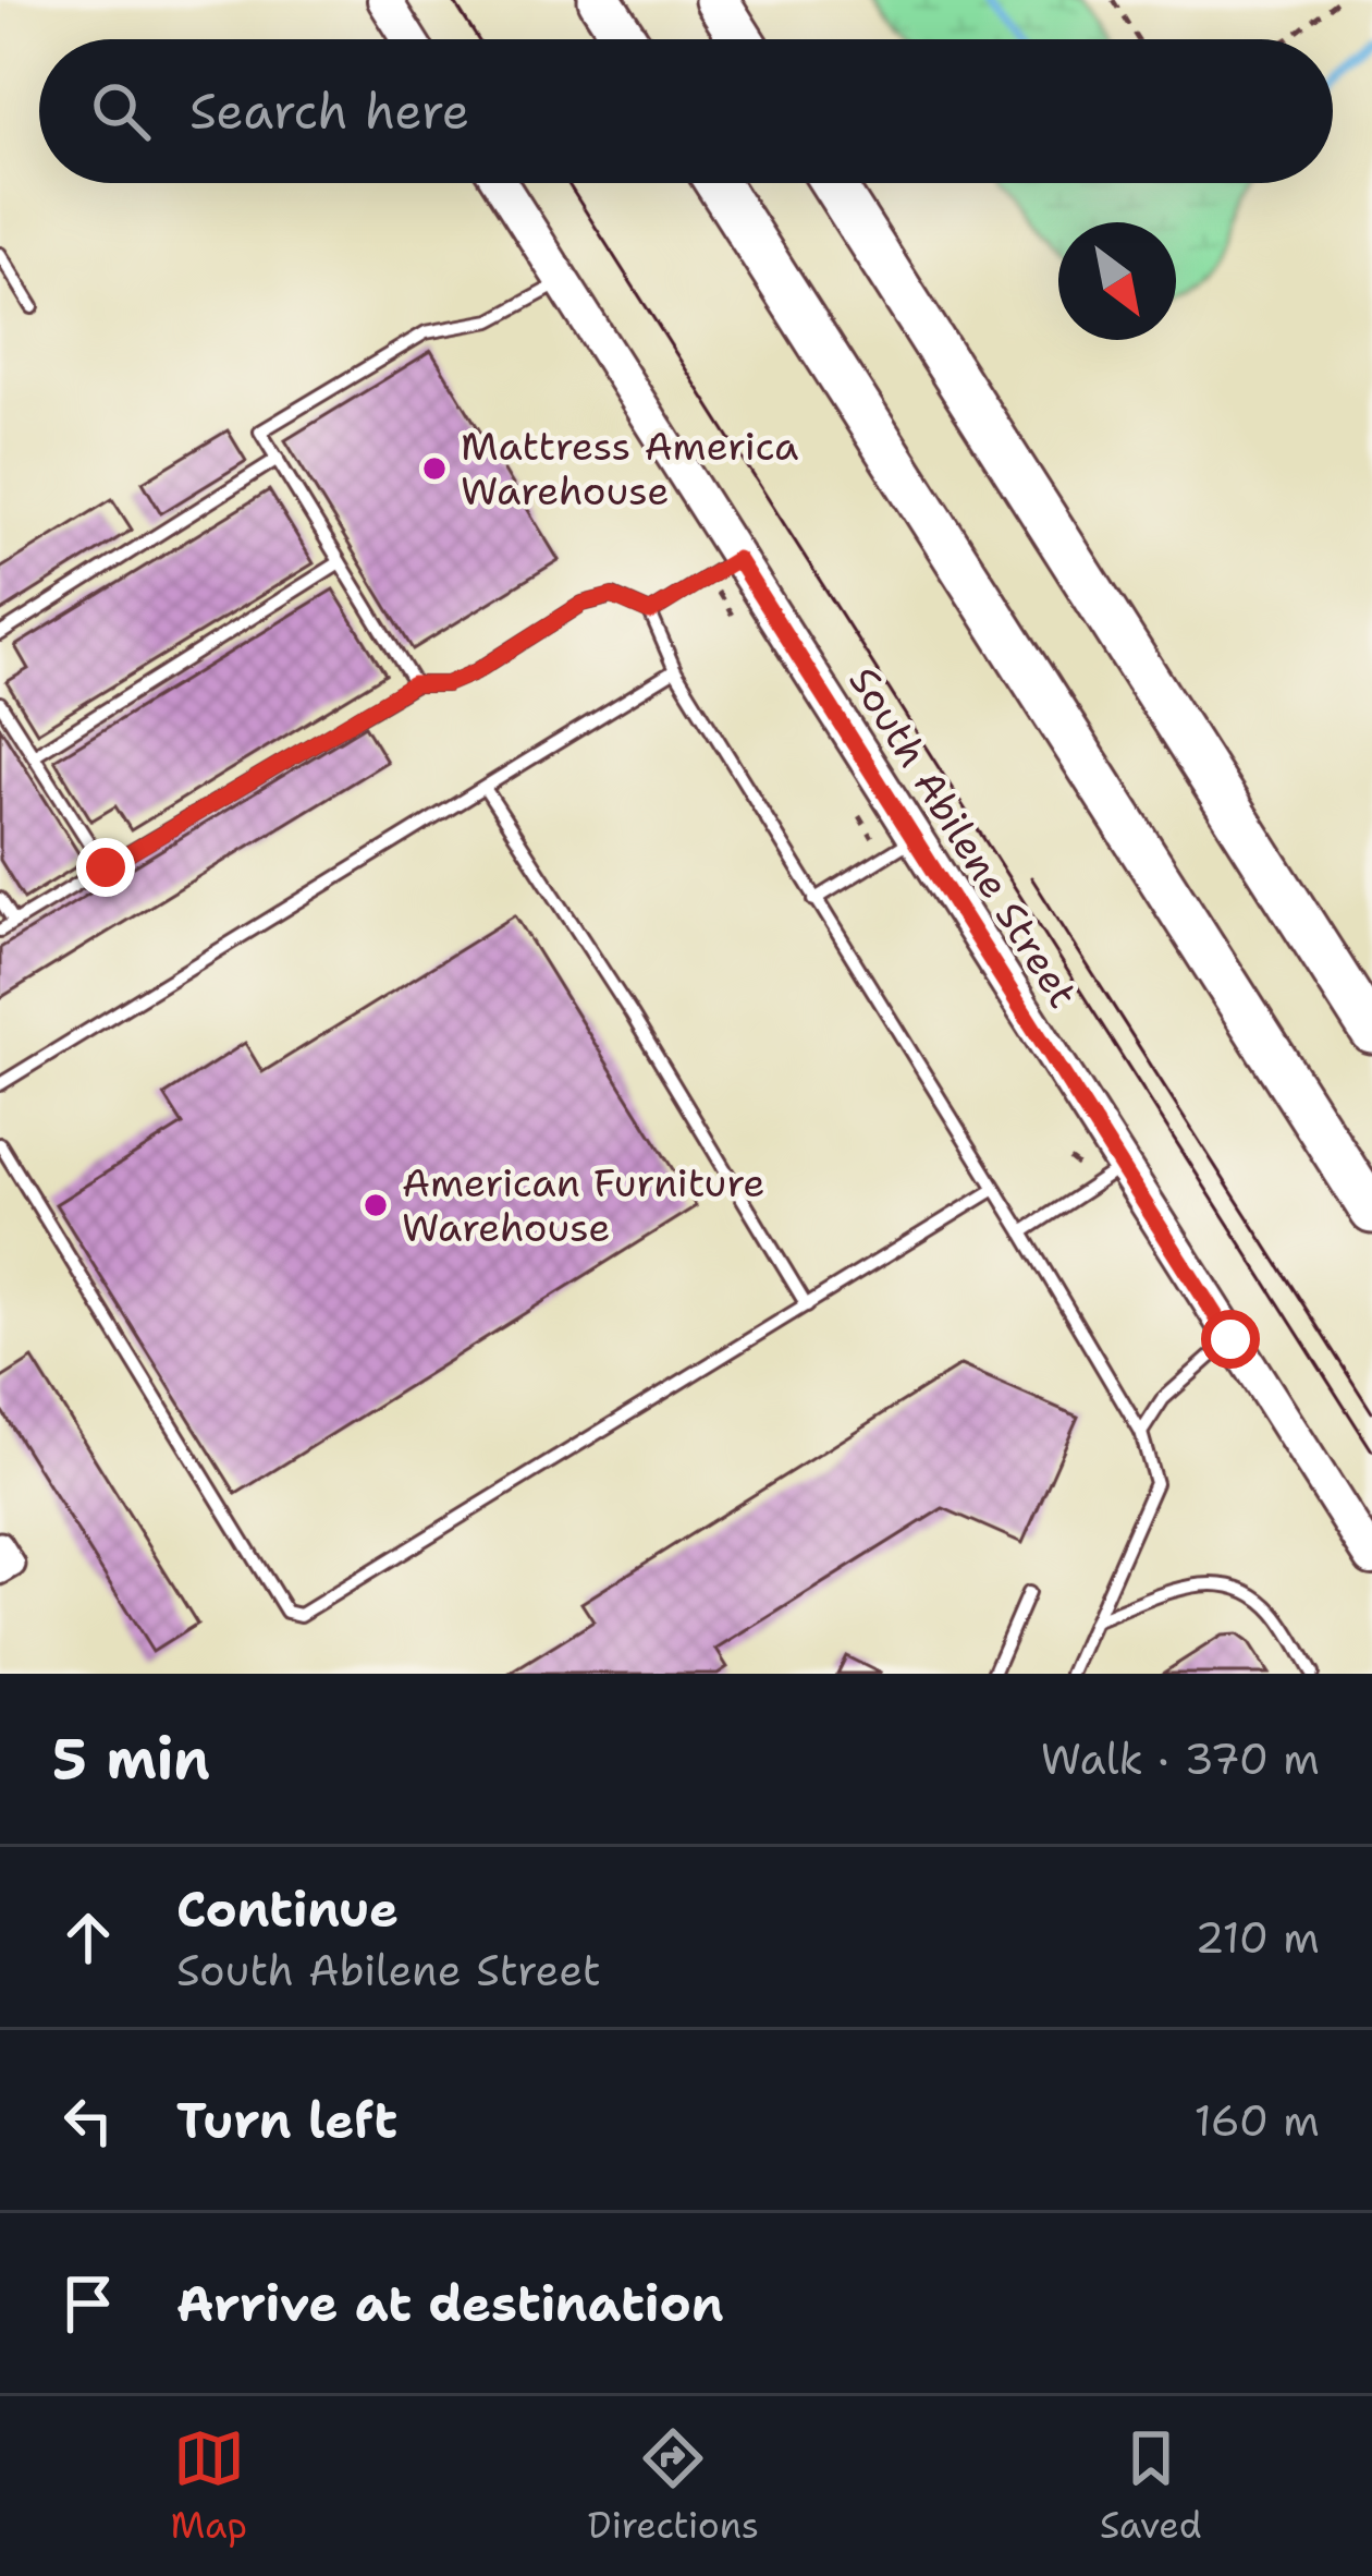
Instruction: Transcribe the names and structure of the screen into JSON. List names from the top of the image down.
{
  "streets": {
    "street": ["South Abilene Street"]
  },
  "places": ["Mattress America Warehouse", "American Furniture Warehouse"],
  "north": "bottom right",
  "page": {
    "search": "Search here",
    "heading": ["5 min", "Walk · 370 m"],
    "list": [
      ["Continue", "South Abilene Street", "210 m"],
      ["Turn left", "160 m"],
      "Arrive at destination"
    ],
    "nav": ["Map", "Directions", "Saved"]
  }
}
